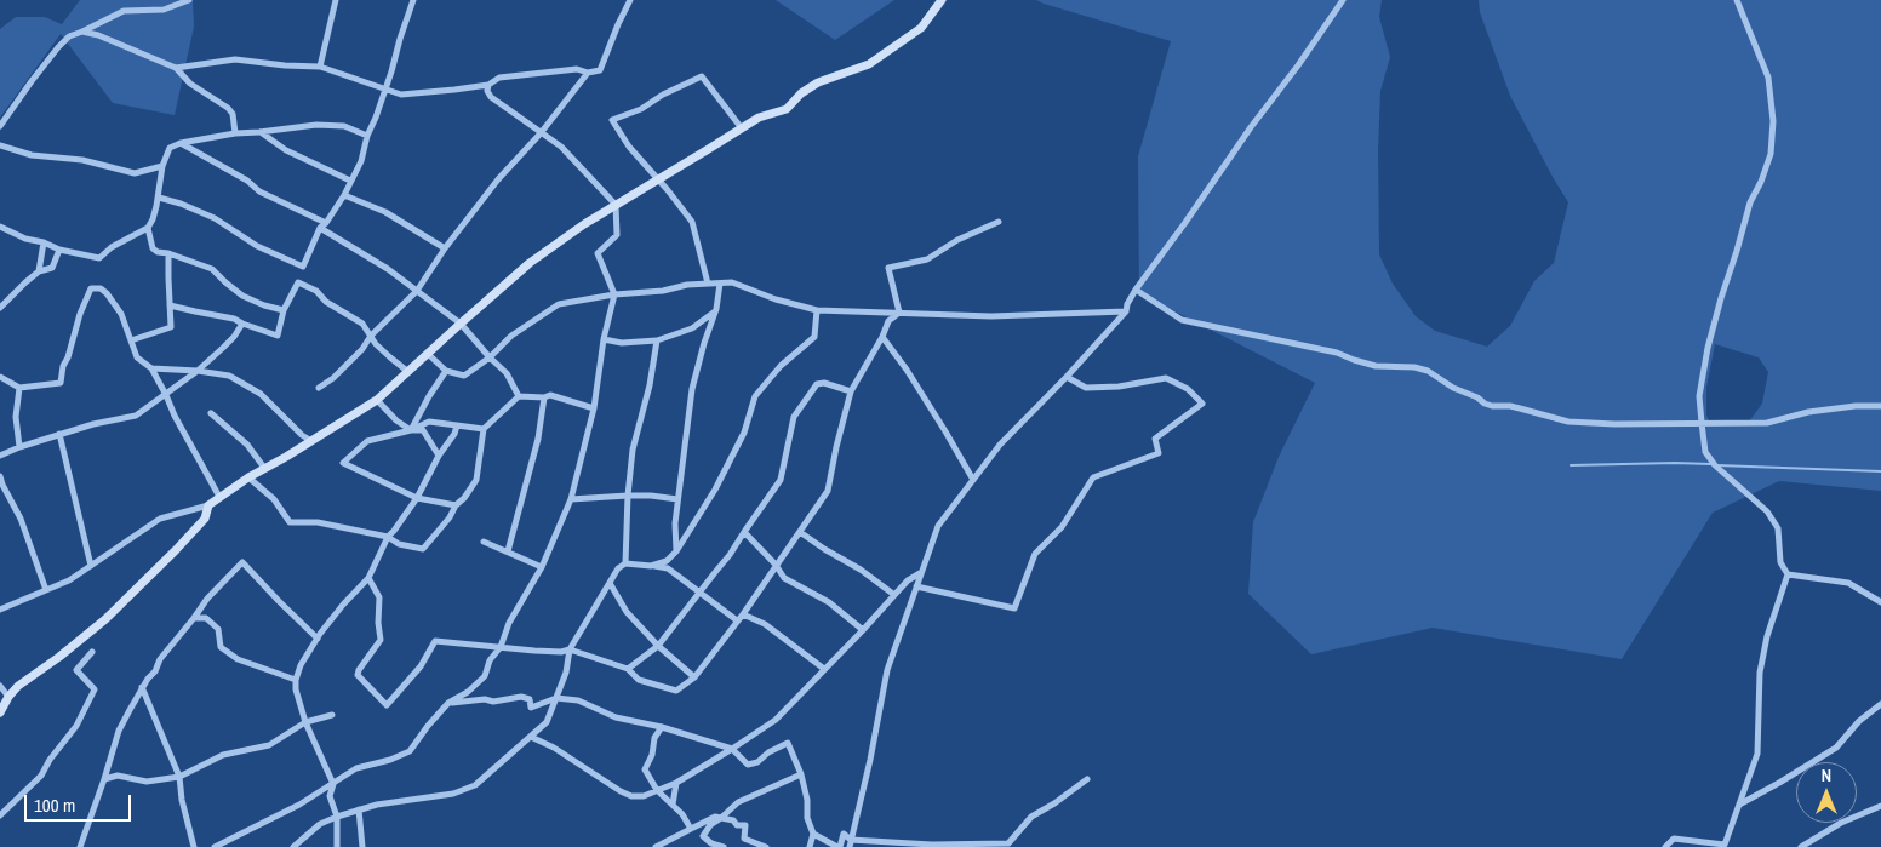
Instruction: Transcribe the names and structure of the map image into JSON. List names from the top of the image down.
{
  "scale_bar": "100 m",
  "north": "top"
}
